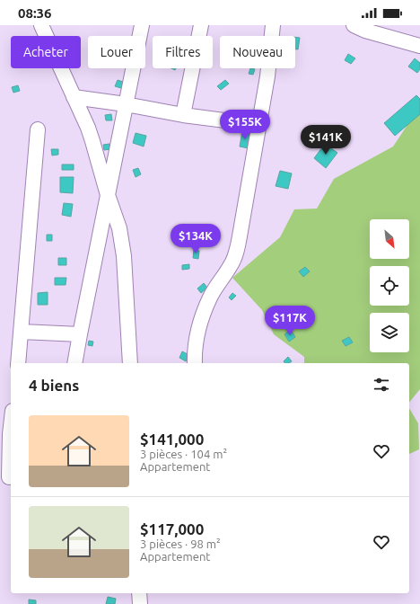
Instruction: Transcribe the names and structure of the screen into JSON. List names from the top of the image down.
{
  "north": "bottom right",
  "page": {
    "status": "08:36",
    "chip": [
      "Acheter",
      "Louer",
      "Filtres",
      "Nouveau"
    ],
    "price": [
      "$155K",
      "$141K",
      "$134K",
      "$117K"
    ],
    "heading": "4 biens",
    "list": [
      {
        "name": "$141,000",
        "note": "3 pièces · 104 m² · Appartement"
      },
      {
        "name": "$117,000",
        "note": "3 pièces · 98 m² · Appartement"
      }
    ]
  }
}
